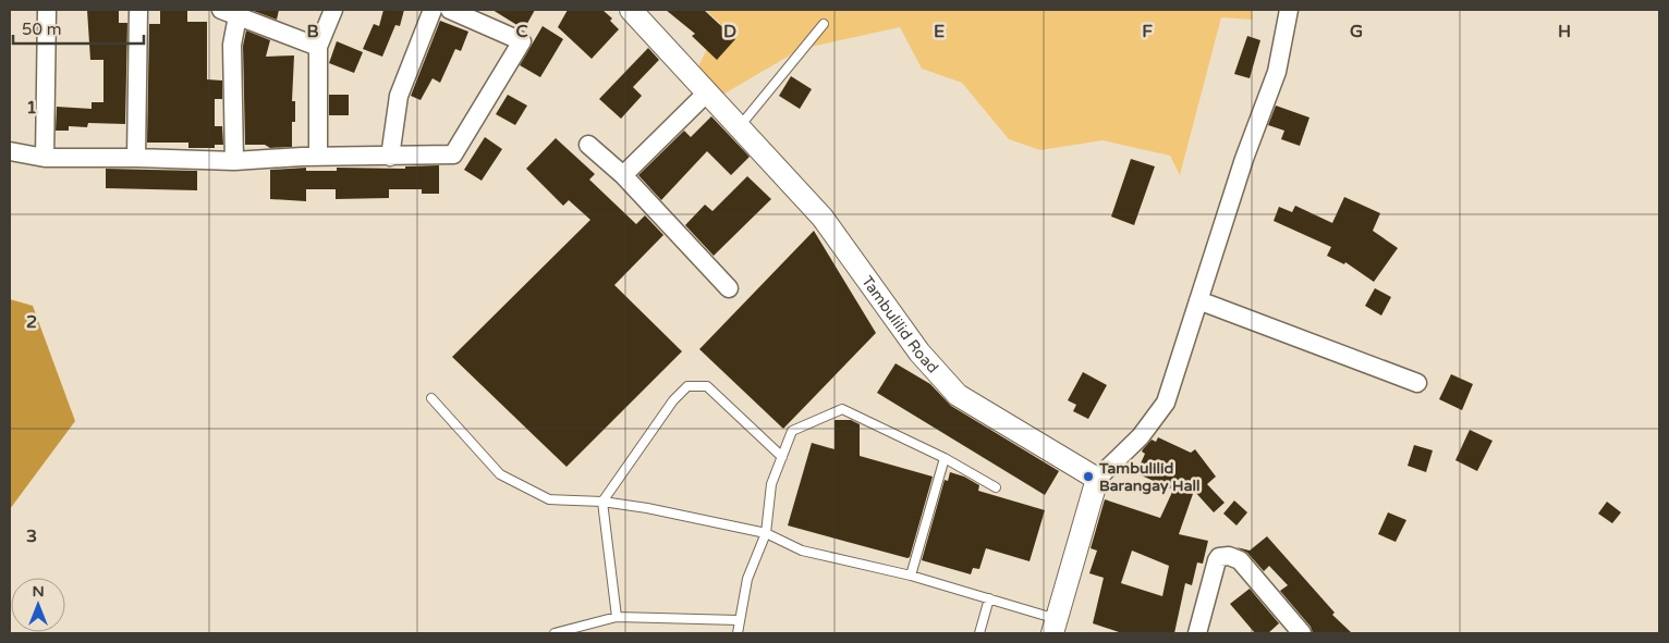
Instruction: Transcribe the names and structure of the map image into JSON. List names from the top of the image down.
{
  "streets": {
    "street": ["Tambulilid Road"]
  },
  "places": ["Tambulilid Barangay Hall"],
  "scale_bar": "50 m",
  "north": "top",
  "grid": {
    "columns": [
      "B",
      "C",
      "D",
      "E",
      "F",
      "G",
      "H"
    ],
    "rows": ["1", "2", "3"]
  }
}
